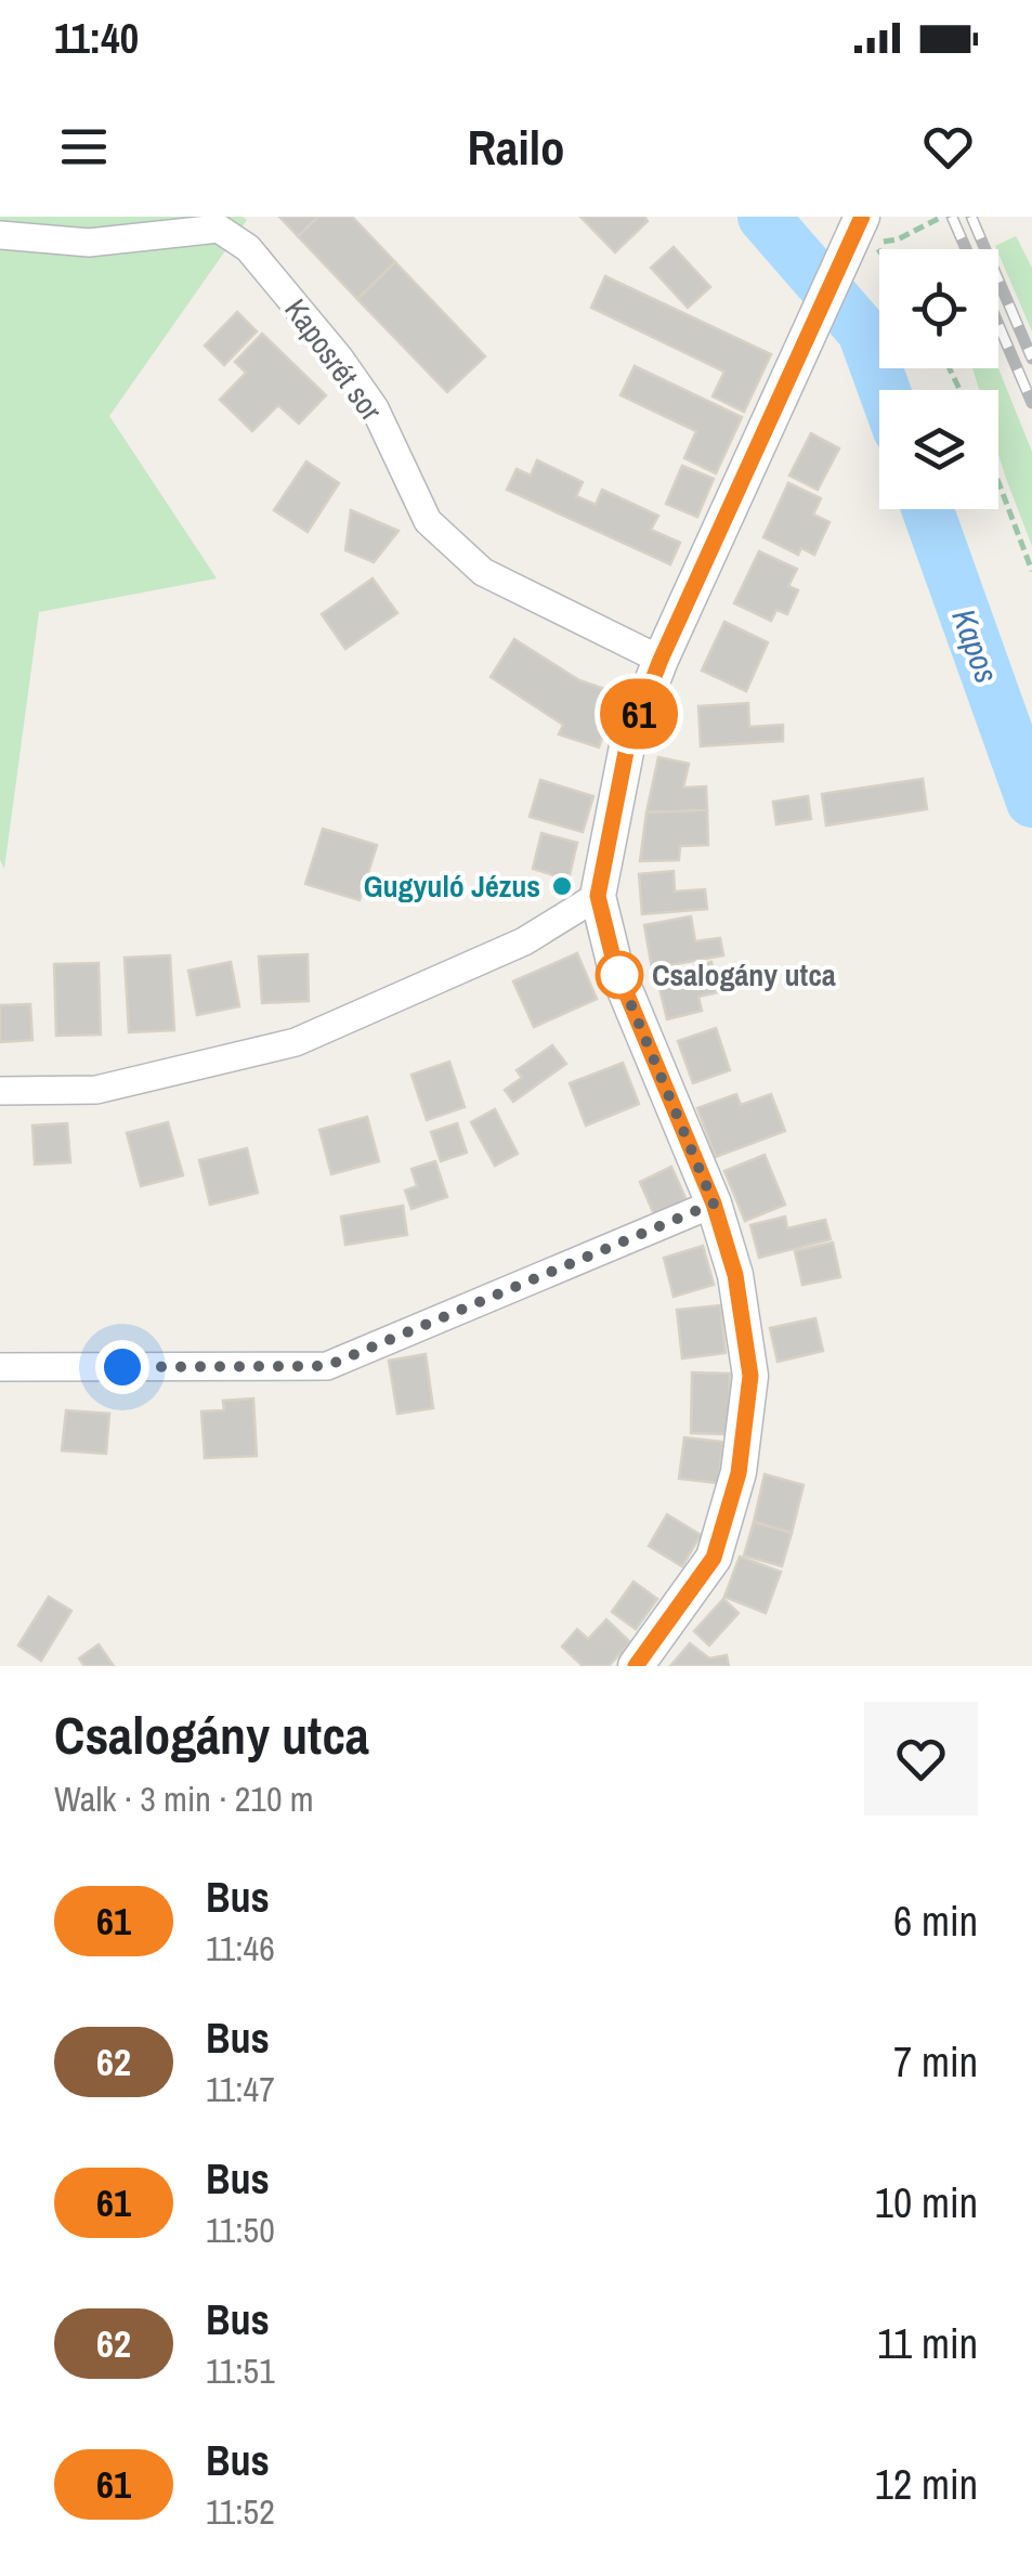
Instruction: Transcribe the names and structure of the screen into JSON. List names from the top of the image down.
{
  "streets": {
    "street": ["Kaposrét sor"]
  },
  "water": ["Kapos"],
  "places": ["Gugyuló Jézus", "Csalogány utca"],
  "lines": ["bus line 61"],
  "page": {
    "status": "11:40",
    "header": "Railo",
    "on_map": "61",
    "heading": ["Csalogány utca", "Walk · 3 min · 210 m"],
    "list": [
      {
        "mark": "61",
        "name": "Bus",
        "note": "11:46",
        "value": "6 min"
      },
      {
        "mark": "62",
        "name": "Bus",
        "note": "11:47",
        "value": "7 min"
      },
      {
        "mark": "61",
        "name": "Bus",
        "note": "11:50",
        "value": "10 min"
      },
      {
        "mark": "62",
        "name": "Bus",
        "note": "11:51",
        "value": "11 min"
      },
      {
        "mark": "61",
        "name": "Bus",
        "note": "11:52",
        "value": "12 min"
      }
    ]
  }
}
